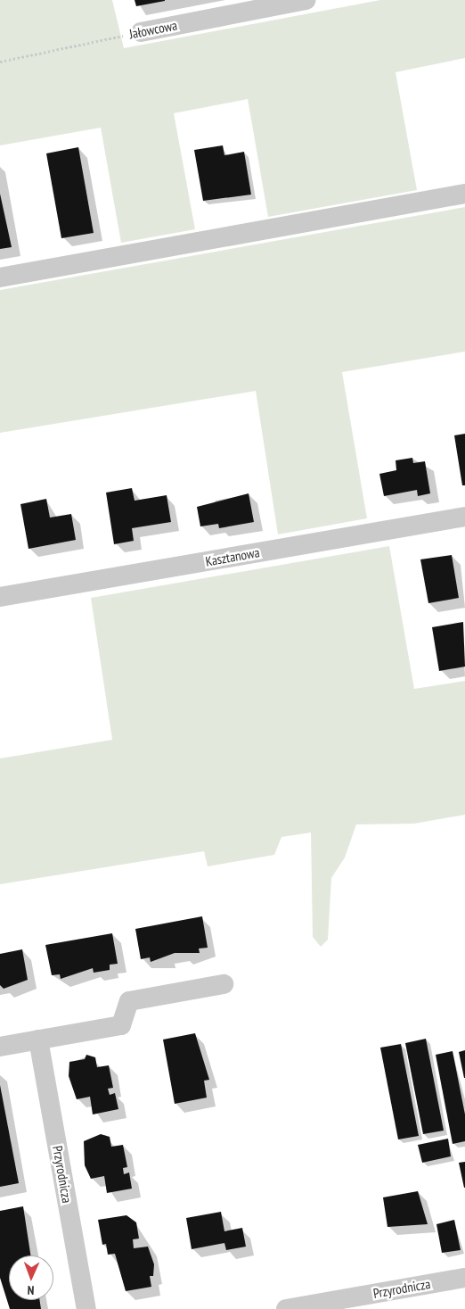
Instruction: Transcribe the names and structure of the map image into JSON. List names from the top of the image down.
{
  "streets": {
    "street": ["Jałowcowa", "Kasztanowa", "Przyrodnicza"]
  },
  "north": "bottom"
}
